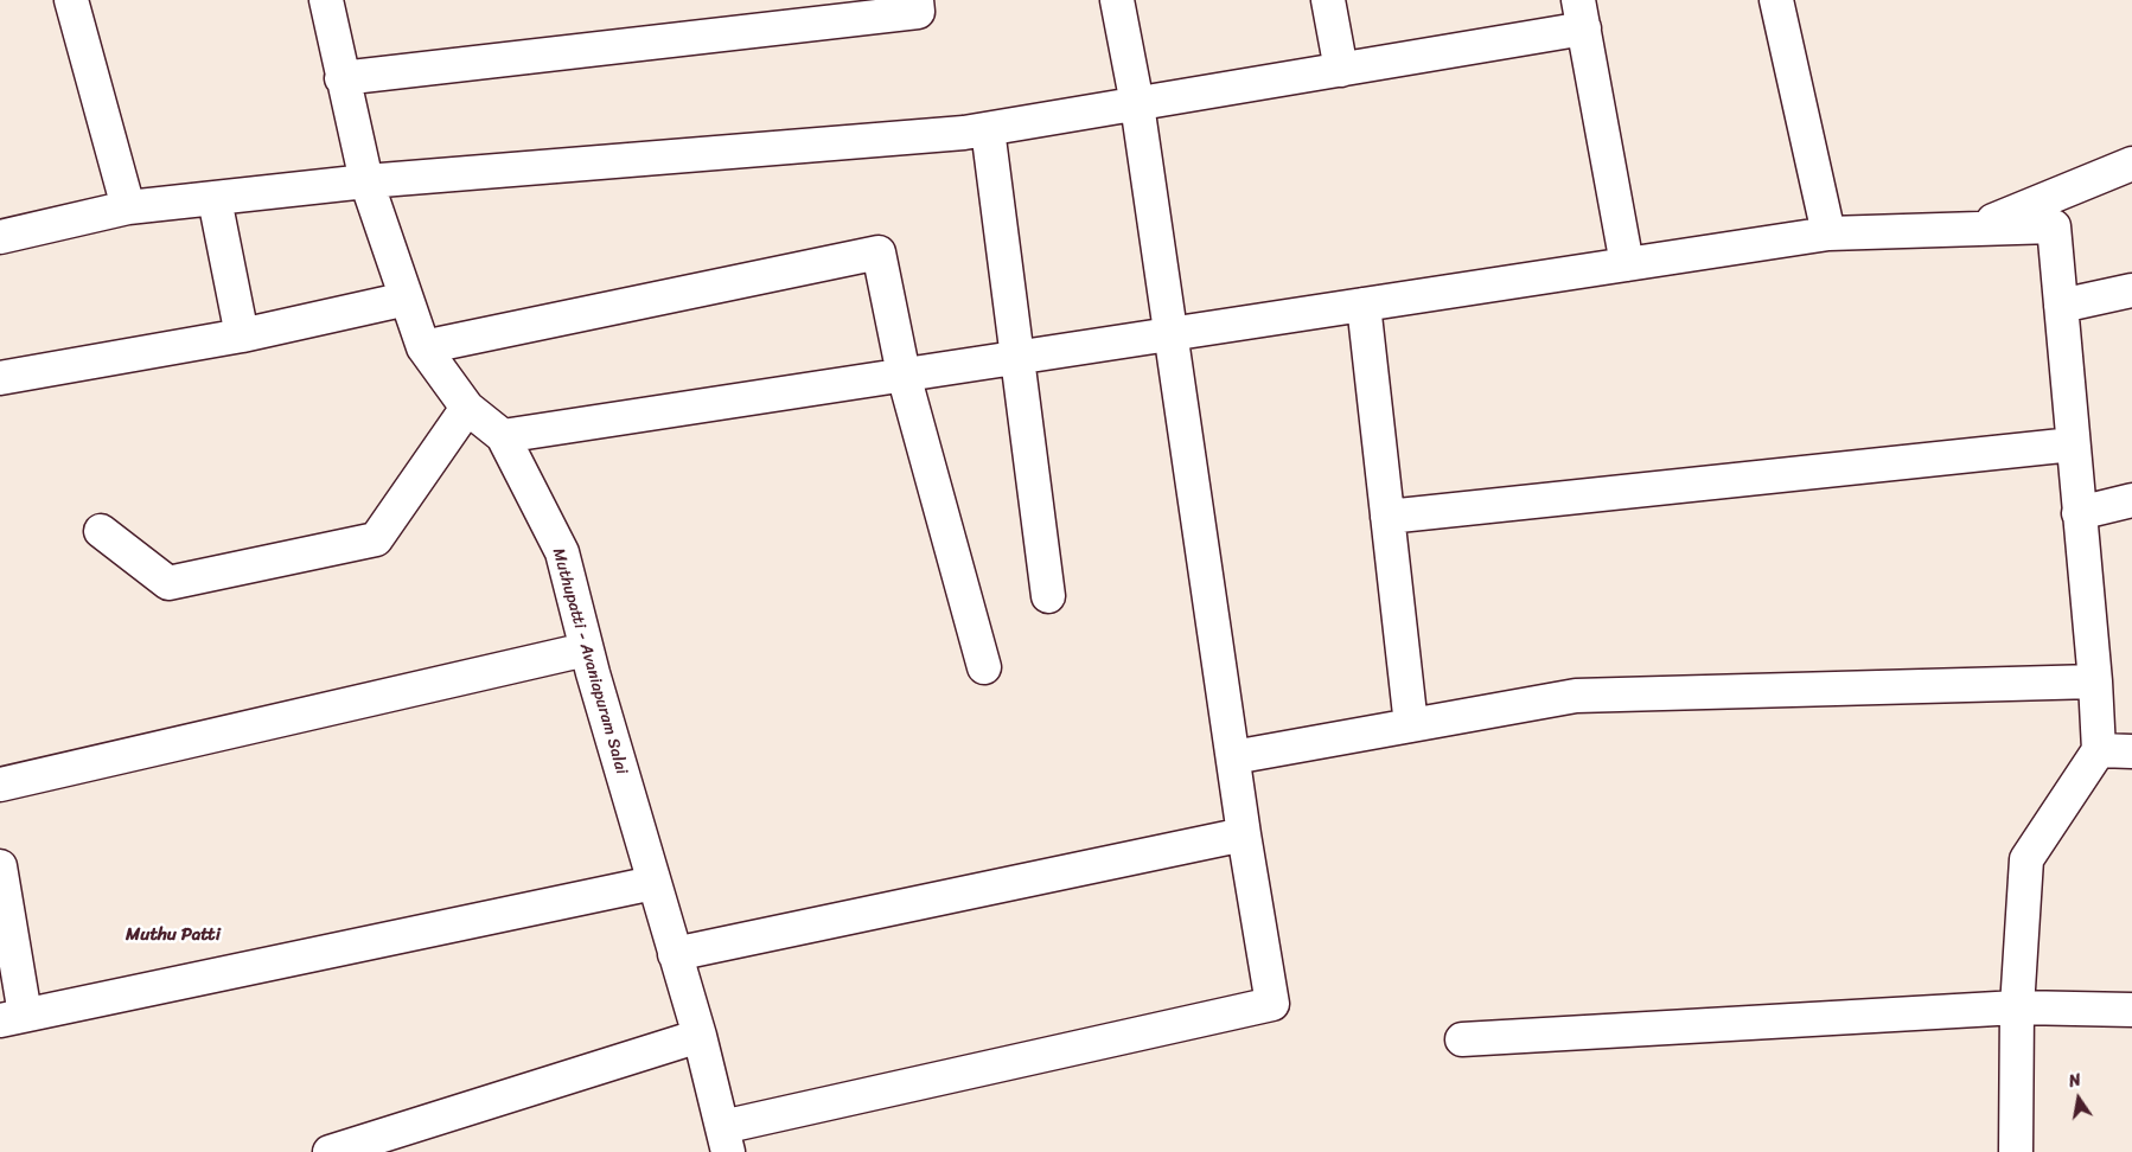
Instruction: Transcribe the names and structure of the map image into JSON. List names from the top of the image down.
{
  "streets": {
    "street": ["Muthupatti - Avaniapuram Salai"]
  },
  "districts": ["Muthu Patti"],
  "north": "top"
}
